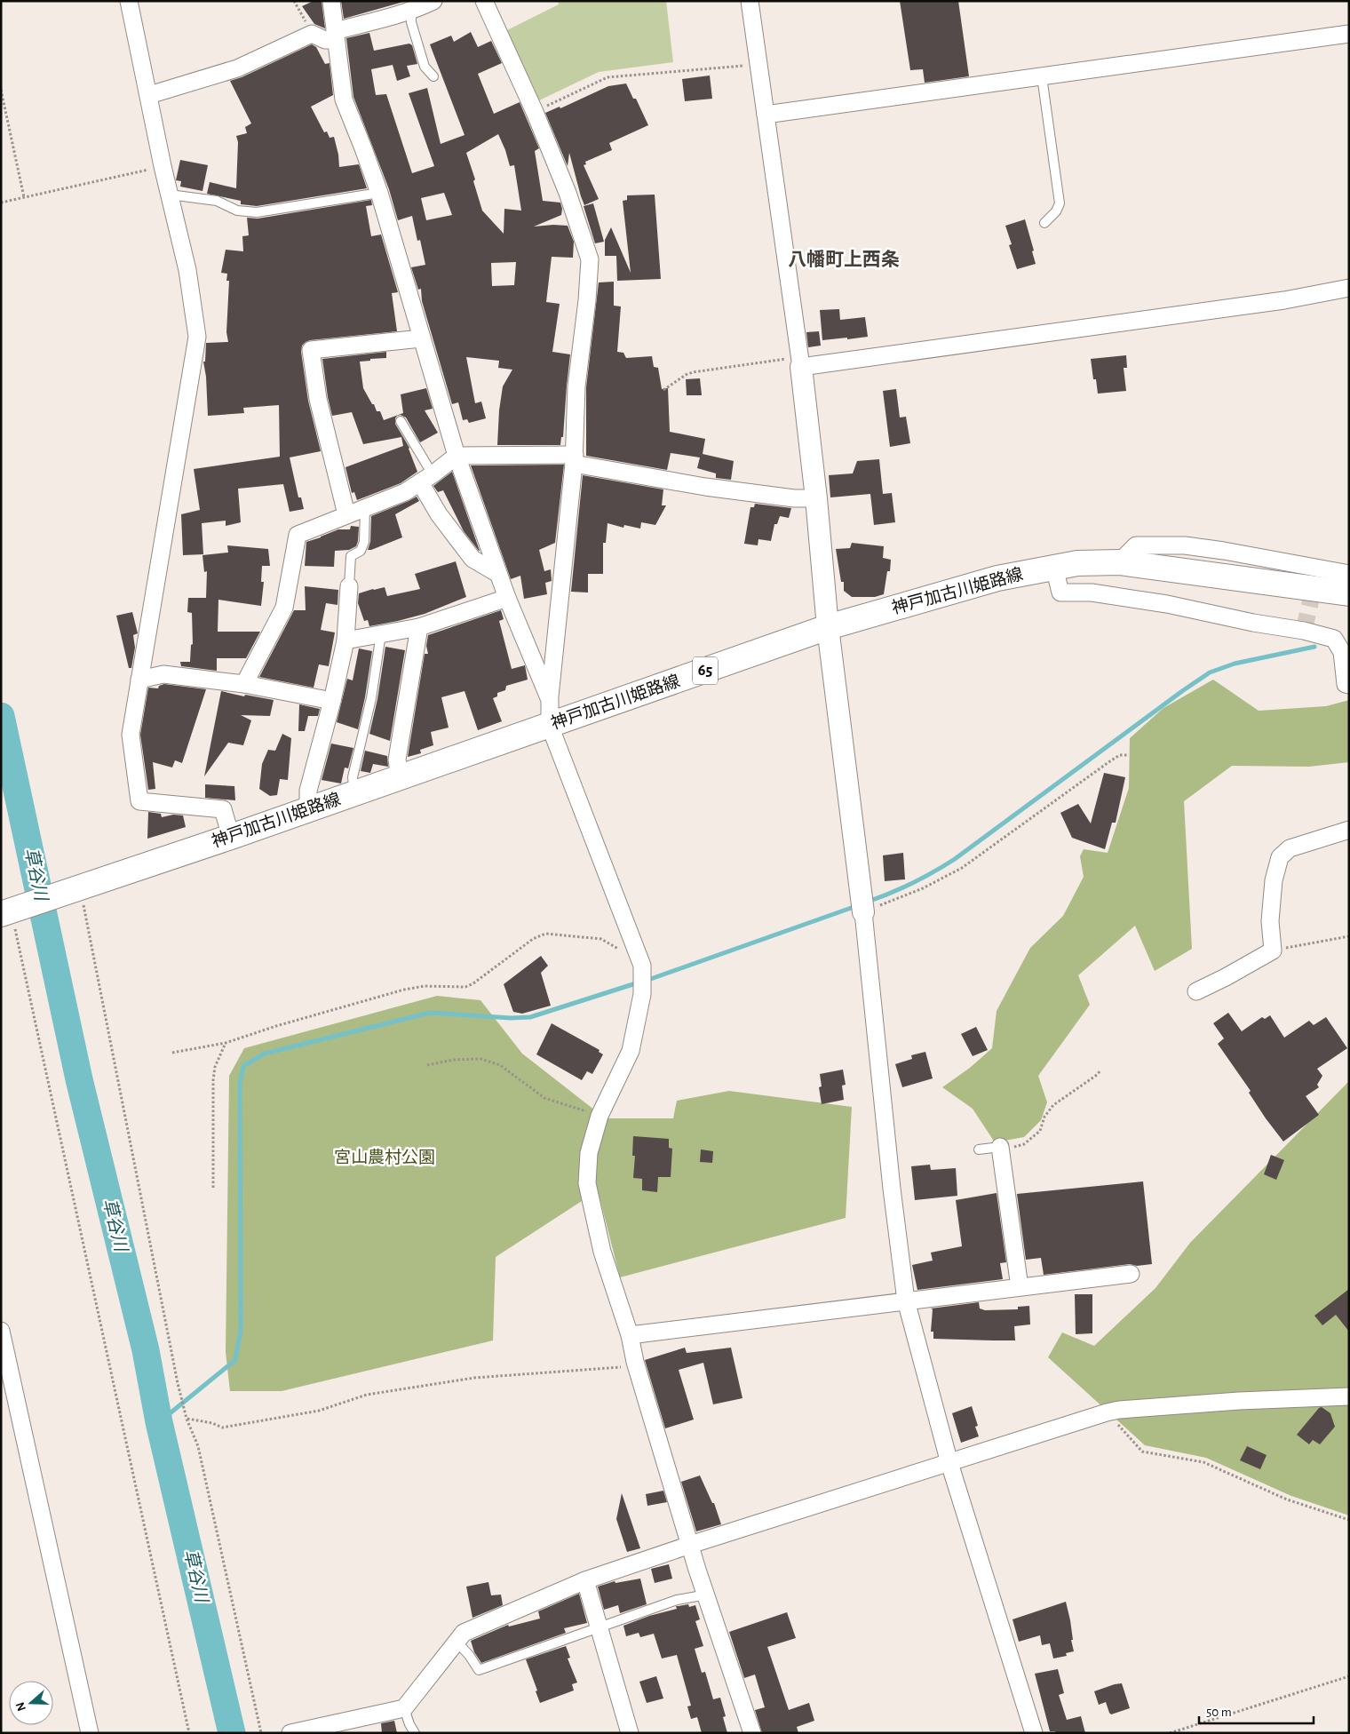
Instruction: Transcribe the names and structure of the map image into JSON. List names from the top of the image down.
{
  "streets": {
    "main road": ["神戸加古川姫路線", "65"]
  },
  "districts": ["八幡町上西条"],
  "water": ["草谷川"],
  "parks": ["宮山農村公園"],
  "scale_bar": "50 m",
  "north": "left"
}
